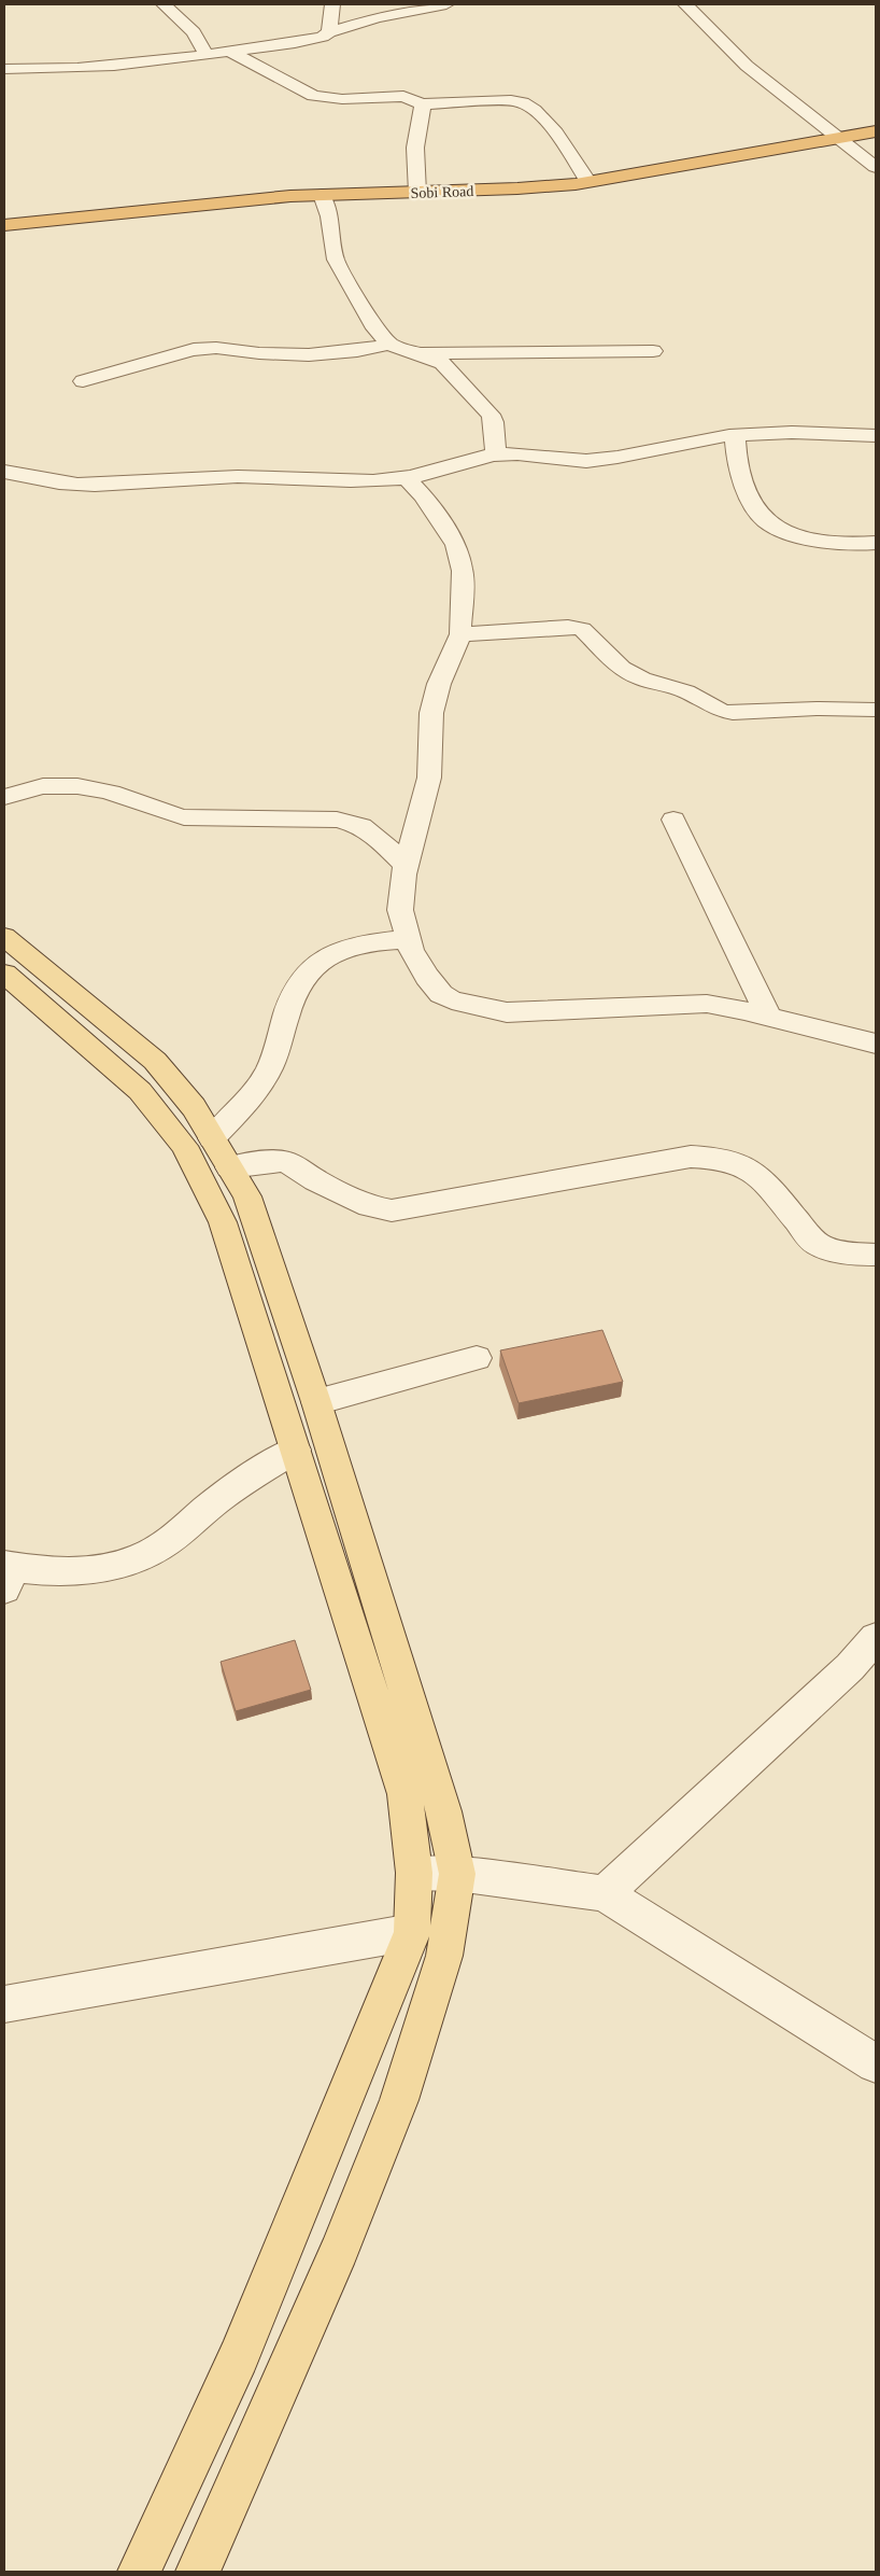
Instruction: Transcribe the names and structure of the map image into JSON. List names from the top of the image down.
{
  "streets": {
    "highway": ["Sobi Road"]
  }
}
